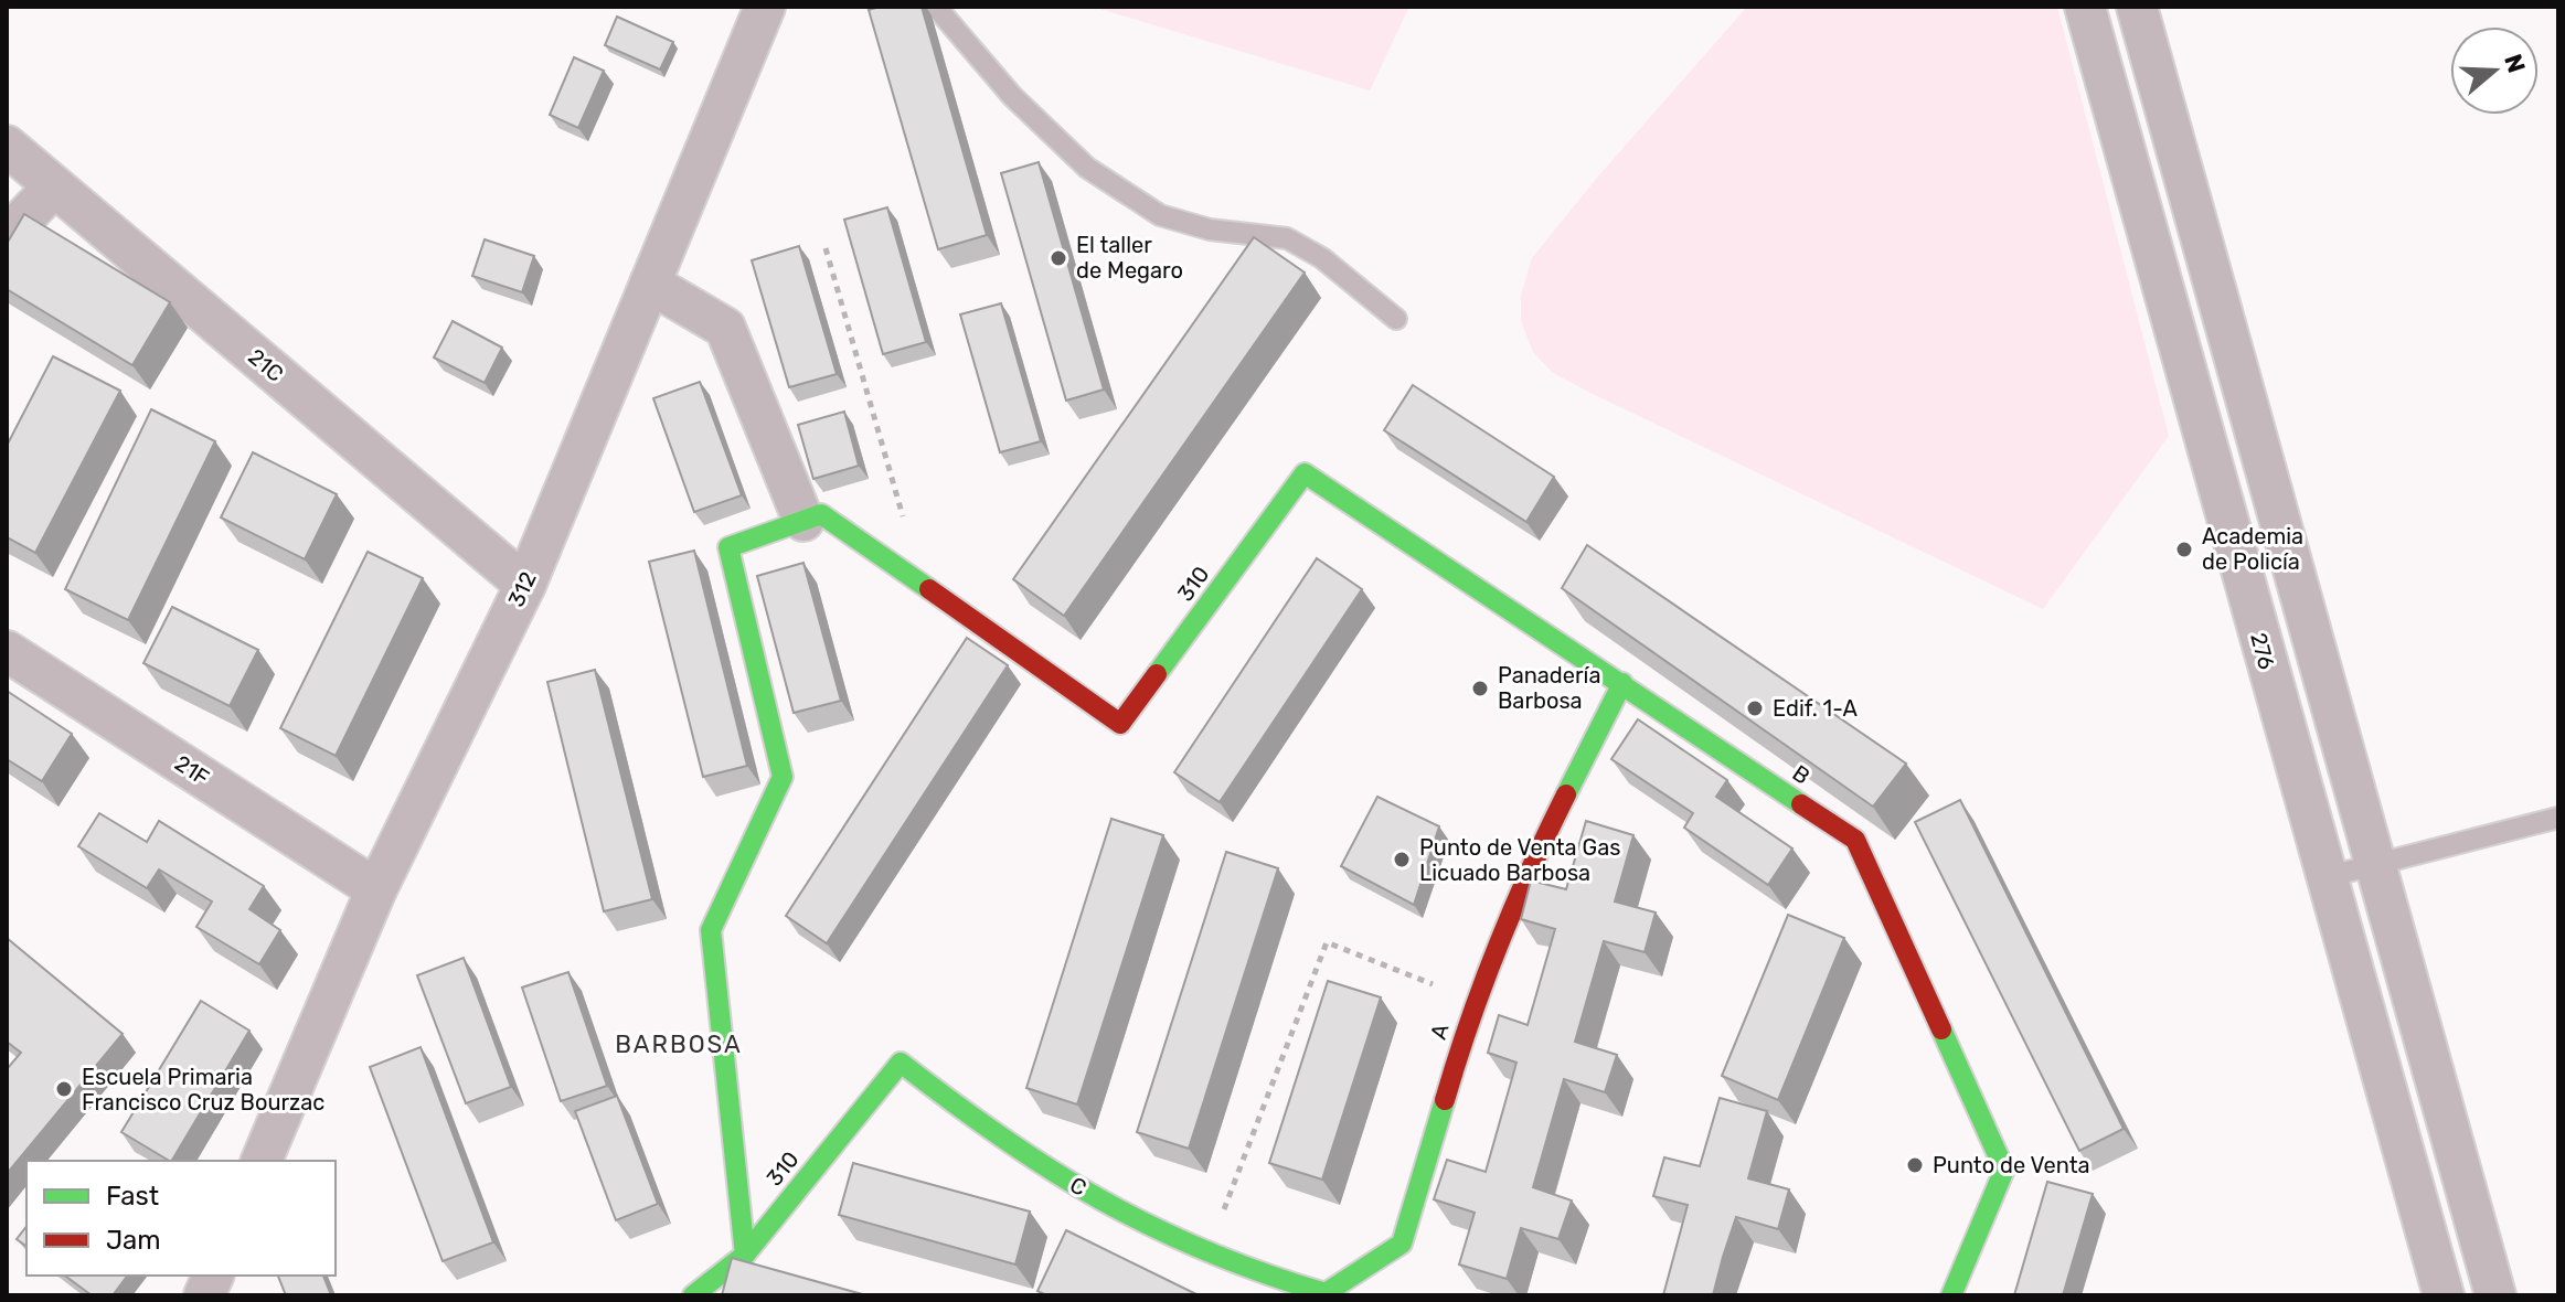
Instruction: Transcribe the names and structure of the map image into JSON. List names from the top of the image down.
{
  "streets": {
    "street": [
      "21C",
      "310",
      "312",
      "276",
      "21F",
      "B",
      "A",
      "C"
    ]
  },
  "crossings": [
    ["21C", "312"],
    ["310", "B"],
    ["310", "C"],
    ["312", "21F"],
    ["B", "A"],
    ["A", "C"]
  ],
  "districts": ["BARBOSA"],
  "places": [
    "El taller de Megaro",
    "Academia de Policía",
    "Panadería Barbosa",
    "Edif. 1-A",
    "Punto de Venta Gas Licuado Barbosa",
    "Escuela Primaria Francisco Cruz Bourzac",
    "Punto de Venta"
  ],
  "legend": ["Fast", "Jam"],
  "north": "right"
}
